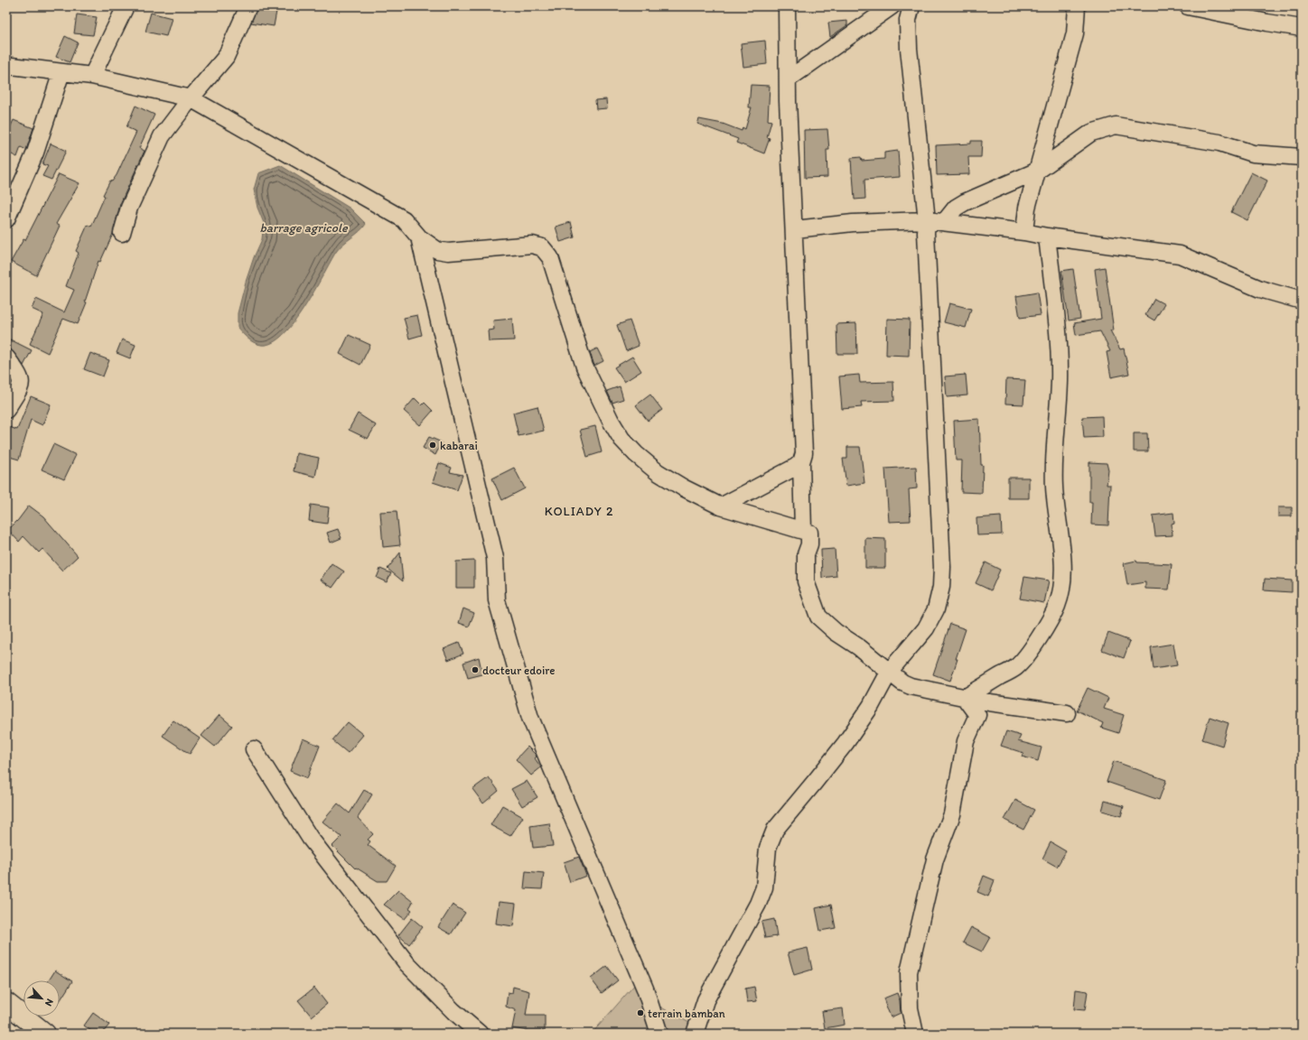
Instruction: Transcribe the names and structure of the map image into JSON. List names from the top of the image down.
{
  "districts": ["KOLIADY 2"],
  "water": ["barrage agricole"],
  "places": ["kabarai", "docteur edoire", "terrain bamban"],
  "north": "bottom right"
}
